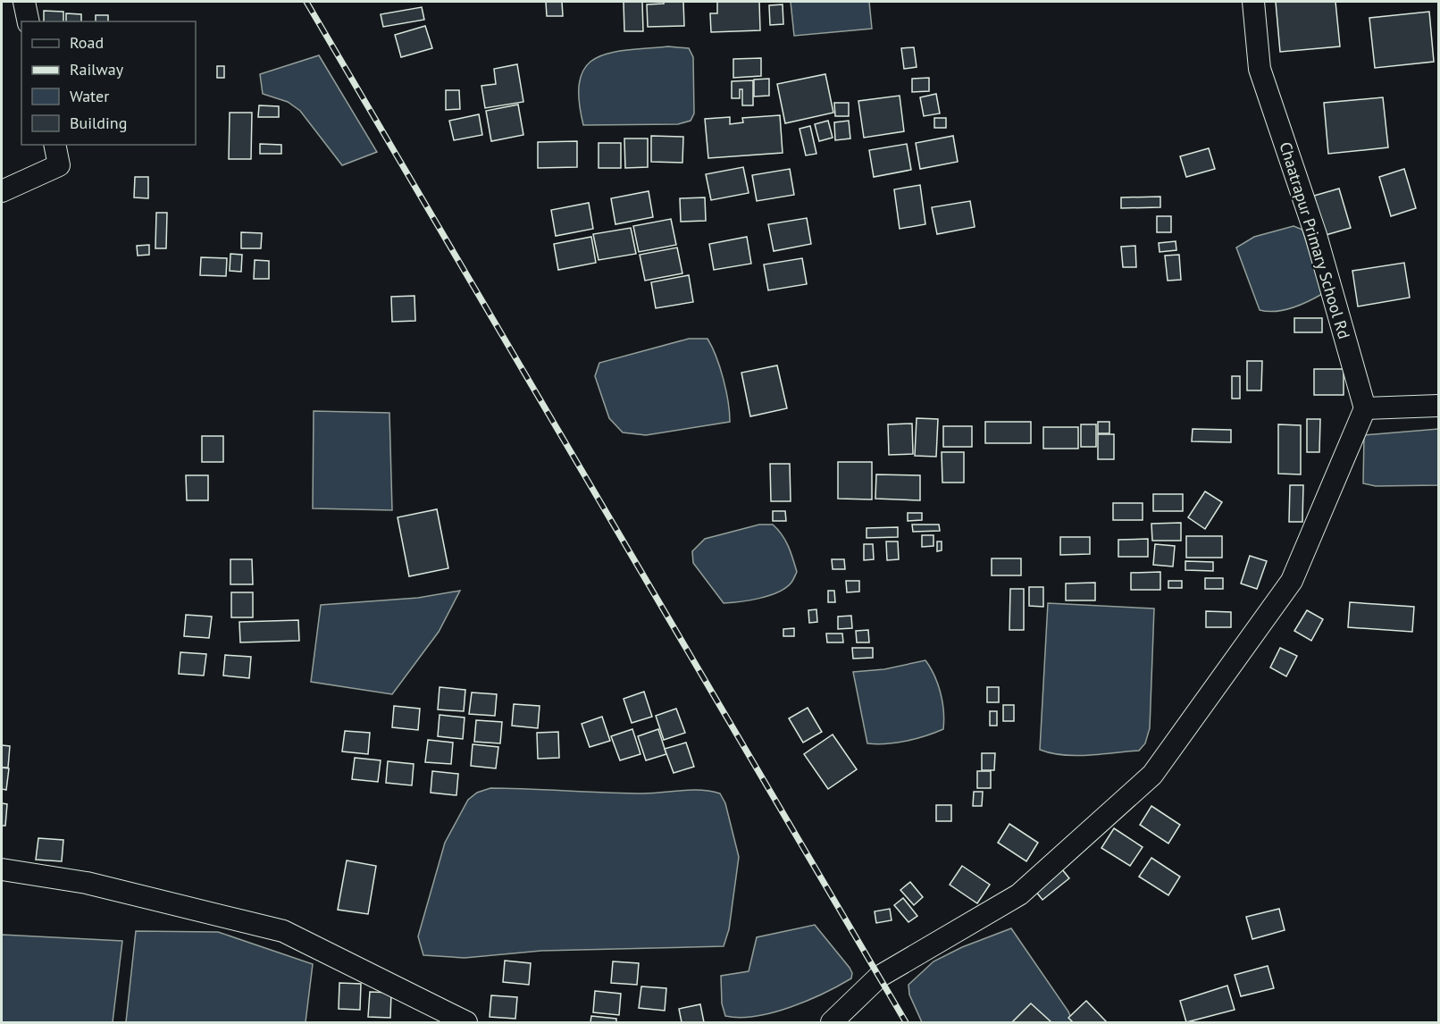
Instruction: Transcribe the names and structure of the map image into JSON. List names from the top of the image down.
{
  "streets": {
    "street": ["Chaatrapur Primary School Rd"]
  },
  "legend": [
    "Road",
    "Railway",
    "Water",
    "Building"
  ]
}
